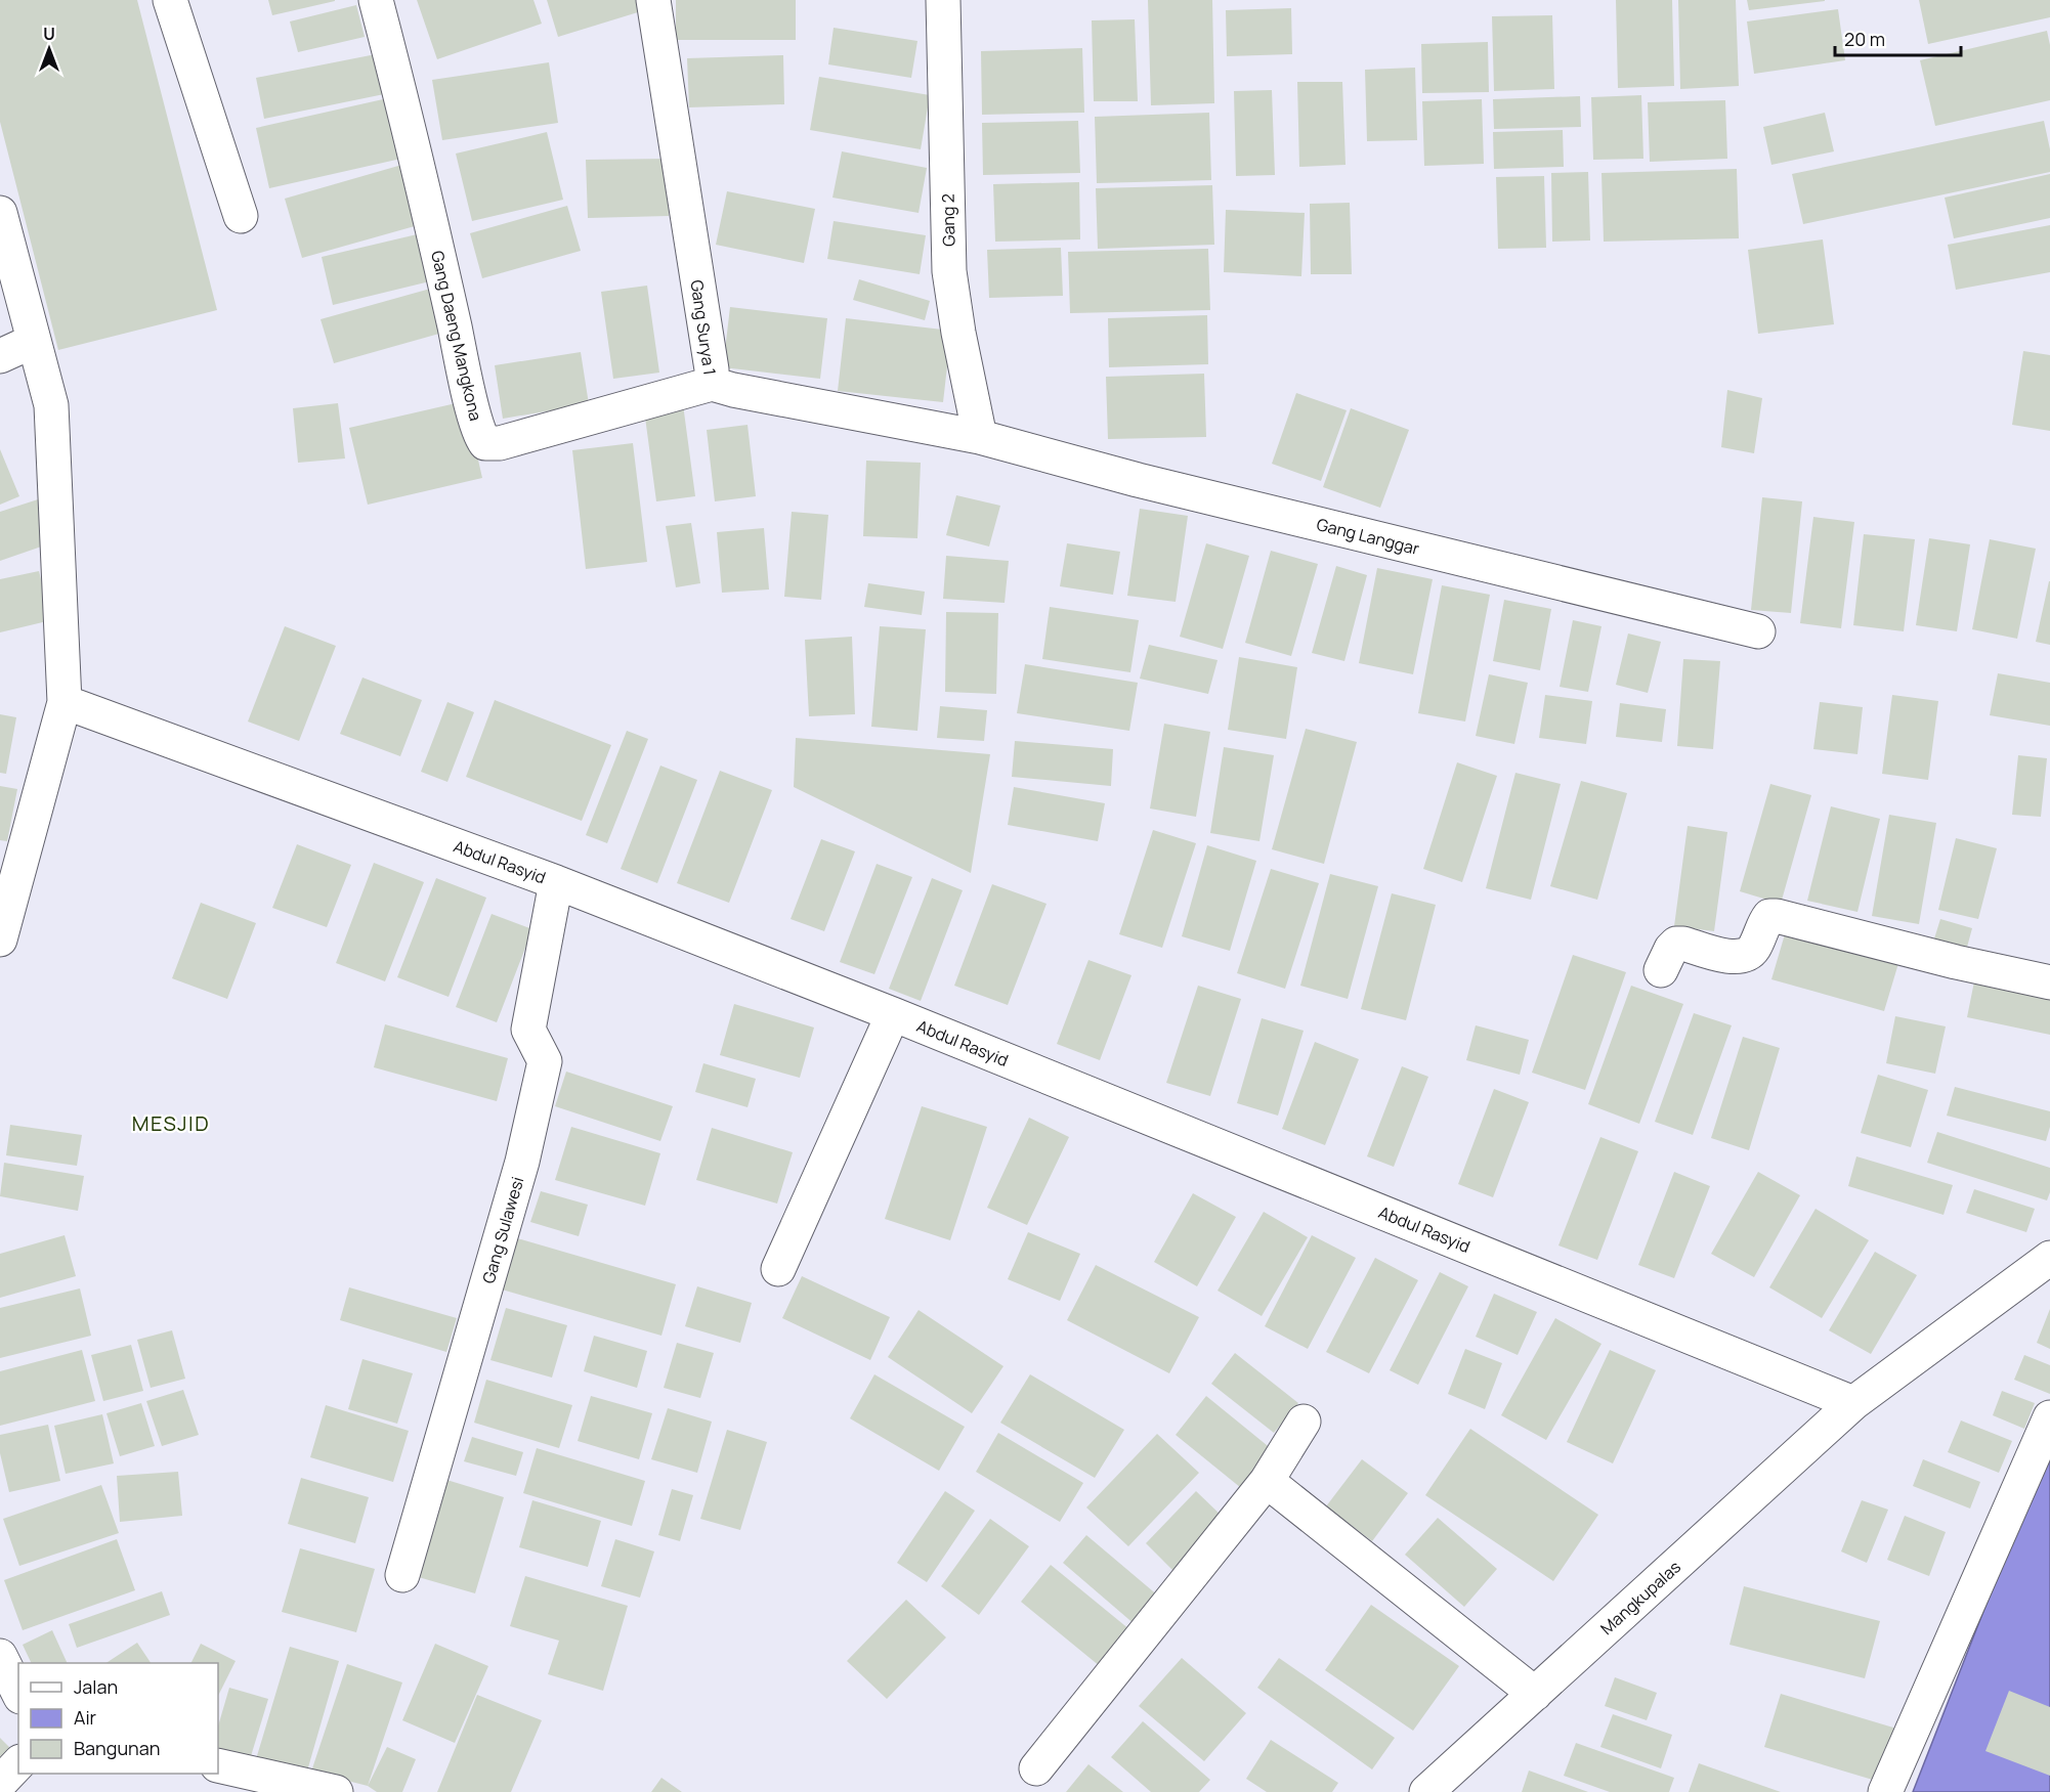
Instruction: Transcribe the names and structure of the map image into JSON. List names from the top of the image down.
{
  "streets": {
    "street": [
      "Gang 2",
      "Gang Surya 1",
      "Gang Daeng Mangkona",
      "Gang Langgar",
      "Abdul Rasyid",
      "Gang Sulawesi",
      "Mangkupalas"
    ]
  },
  "crossings": [
    ["Gang 2", "Gang Surya 1"],
    ["Gang 2", "Gang Langgar"],
    ["Gang Surya 1", "Gang Daeng Mangkona"],
    ["Gang Surya 1", "Gang Langgar"],
    ["Abdul Rasyid", "Gang Sulawesi"],
    ["Abdul Rasyid", "Mangkupalas"]
  ],
  "districts": ["MESJID"],
  "legend": ["Jalan", "Air", "Bangunan"],
  "scale_bar": "20 m",
  "north": "top"
}
